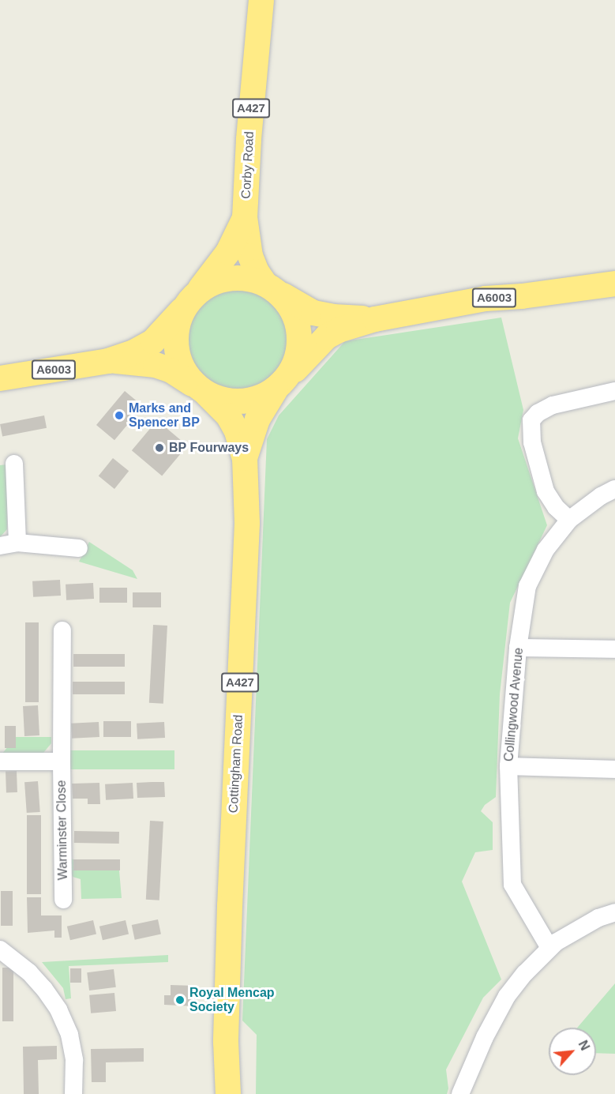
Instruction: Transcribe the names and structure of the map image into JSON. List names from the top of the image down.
{
  "streets": {
    "highway": [
      "A427",
      "Corby Road",
      "A6003",
      "Cottingham Road"
    ],
    "street": ["Collingwood Avenue", "Warminster Close"]
  },
  "crossings": [
    ["Corby Road", "A6003"],
    ["Corby Road", "Cottingham Road"],
    ["A6003", "Cottingham Road"]
  ],
  "places": ["Marks and Spencer BP", "BP Fourways", "Royal Mencap Society"],
  "north": "top right"
}
